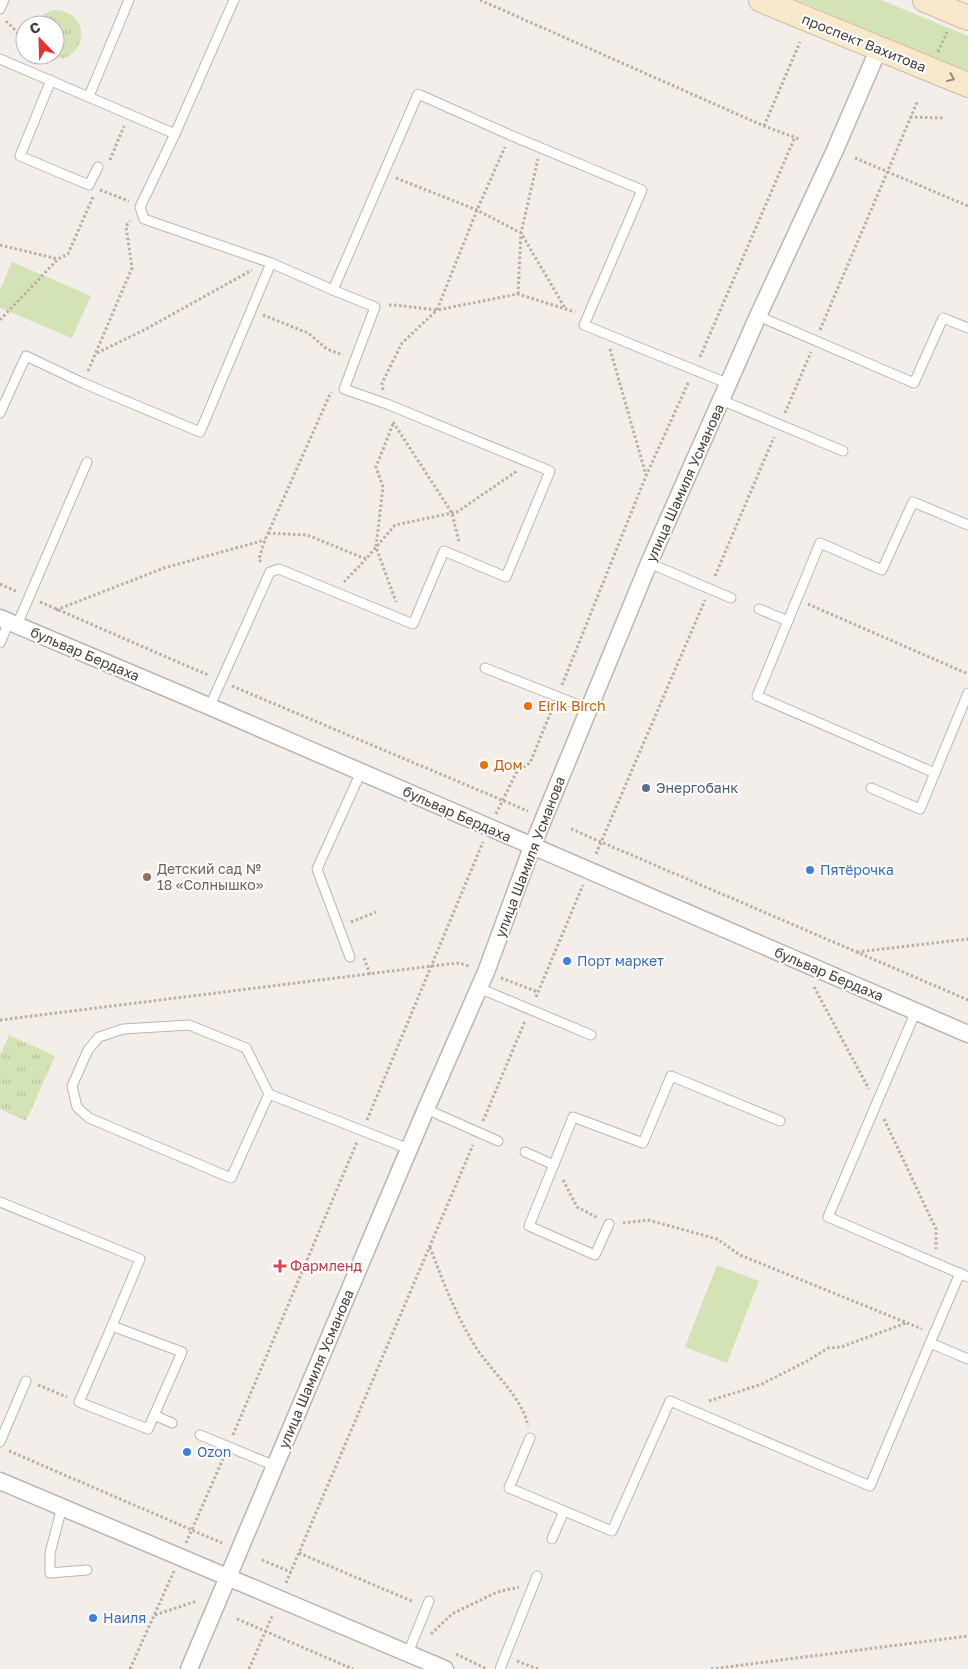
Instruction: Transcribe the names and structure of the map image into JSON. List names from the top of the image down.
{
  "streets": {
    "main road": ["проспект Вахитова"],
    "street": ["улица Шамиля Усманова", "бульвар Бердаха"]
  },
  "crossings": [
    ["проспект Вахитова", "улица Шамиля Усманова"],
    ["улица Шамиля Усманова", "бульвар Бердаха"]
  ],
  "places": {
    "other": [
      "Eirik Birch",
      "Дом",
      "Энергобанк",
      "Пятёрочка",
      "Детский сад № 18 «Солнышко»",
      "Порт маркет",
      "Ozon",
      "Наиля"
    ],
    "health": ["Фармленд"]
  },
  "north": "top left"
}
